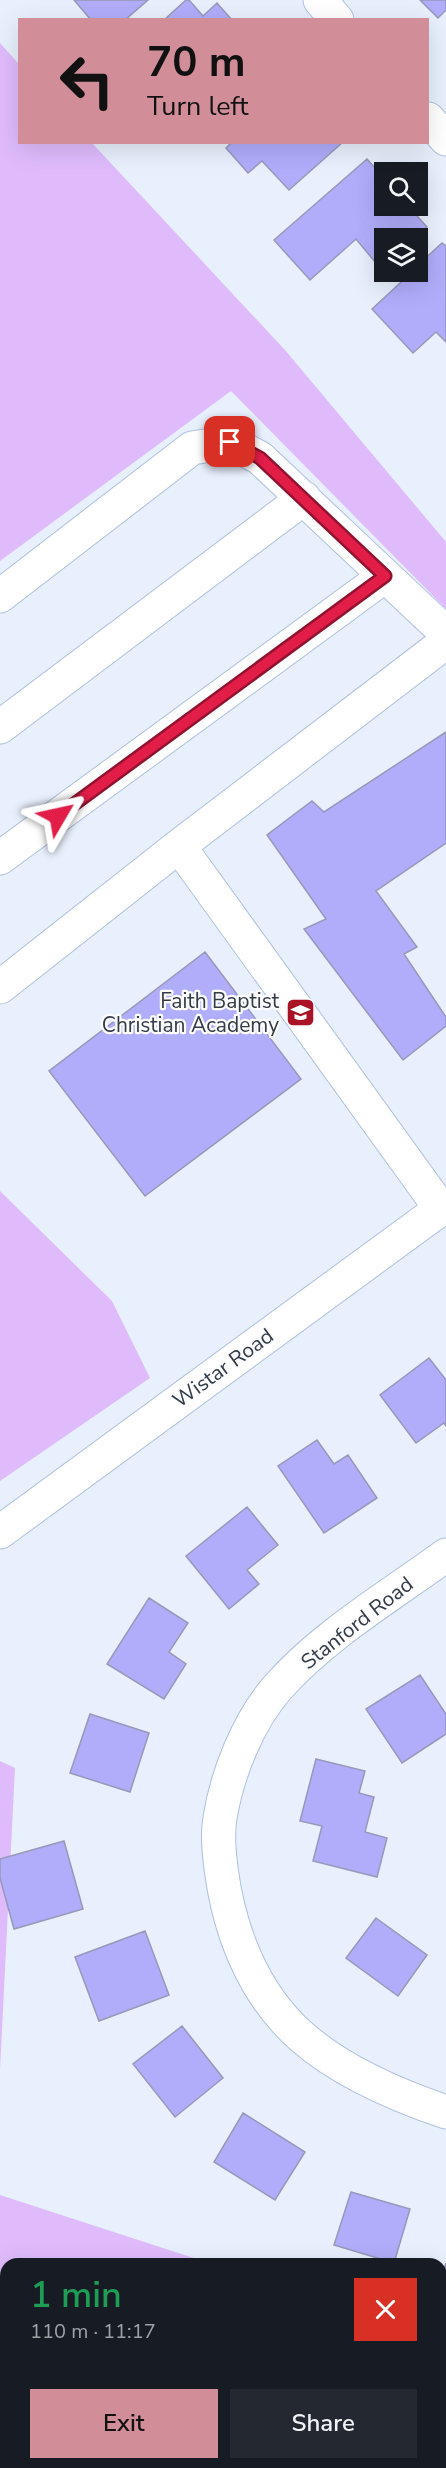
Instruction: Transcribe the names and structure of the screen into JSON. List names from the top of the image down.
{
  "streets": {
    "street": ["Wistar Road", "Stanford Road"]
  },
  "places": {
    "school or university": ["Faith Baptist Christian Academy"]
  },
  "page": {
    "turn": ["70 m", "Turn left"],
    "heading": ["1 min", "110 m · 11:17"],
    "buttons": ["Exit", "Share"]
  }
}
